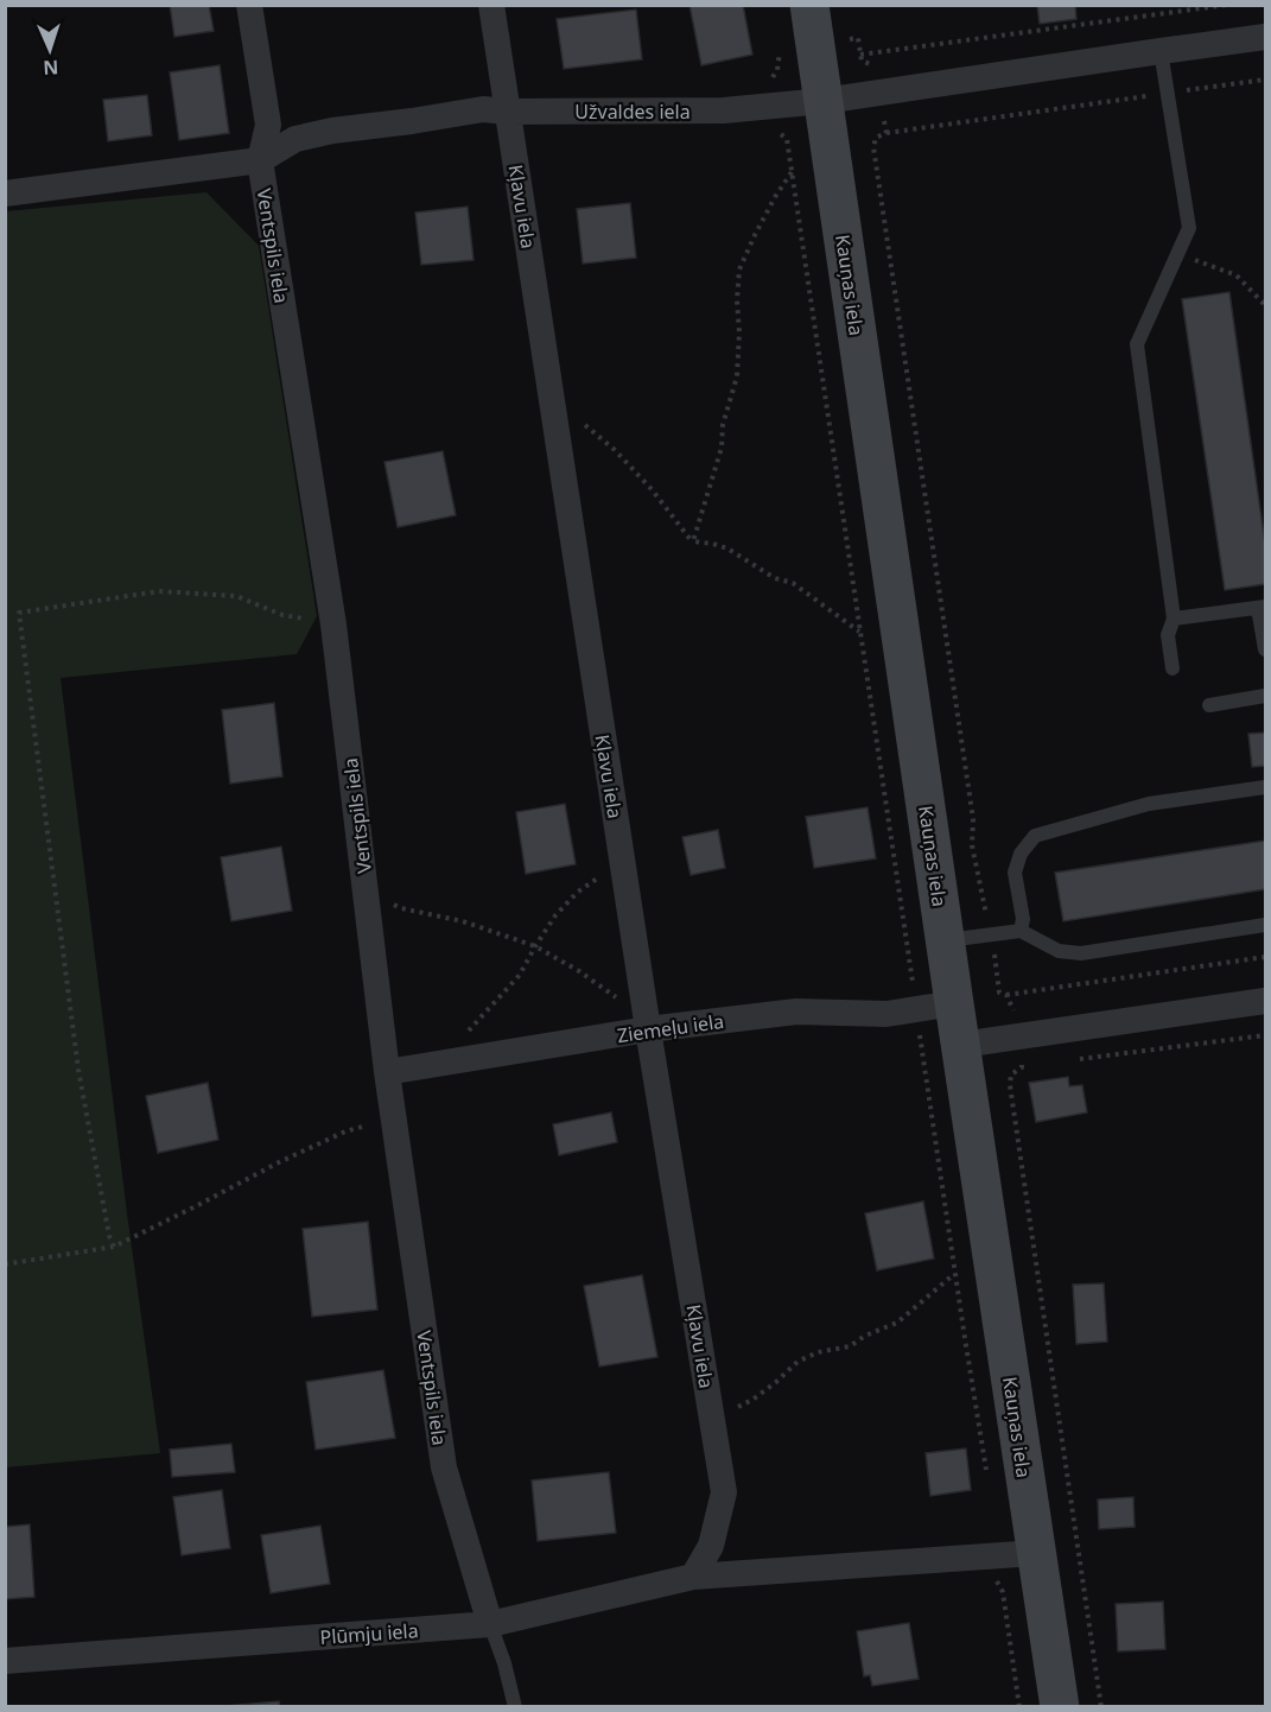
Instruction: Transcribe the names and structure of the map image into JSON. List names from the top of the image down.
{
  "streets": {
    "street": [
      "Užvaldes iela",
      "Kļavu iela",
      "Ventspils iela",
      "Kauņas iela",
      "Ziemeļu iela",
      "Plūmju iela"
    ]
  },
  "crossings": [
    ["Užvaldes iela", "Kļavu iela"],
    ["Užvaldes iela", "Ventspils iela"],
    ["Užvaldes iela", "Kauņas iela"],
    ["Kļavu iela", "Ziemeļu iela"],
    ["Kļavu iela", "Plūmju iela"],
    ["Ventspils iela", "Ziemeļu iela"],
    ["Ventspils iela", "Plūmju iela"],
    ["Kauņas iela", "Ziemeļu iela"],
    ["Kauņas iela", "Plūmju iela"]
  ],
  "north": "bottom"
}
